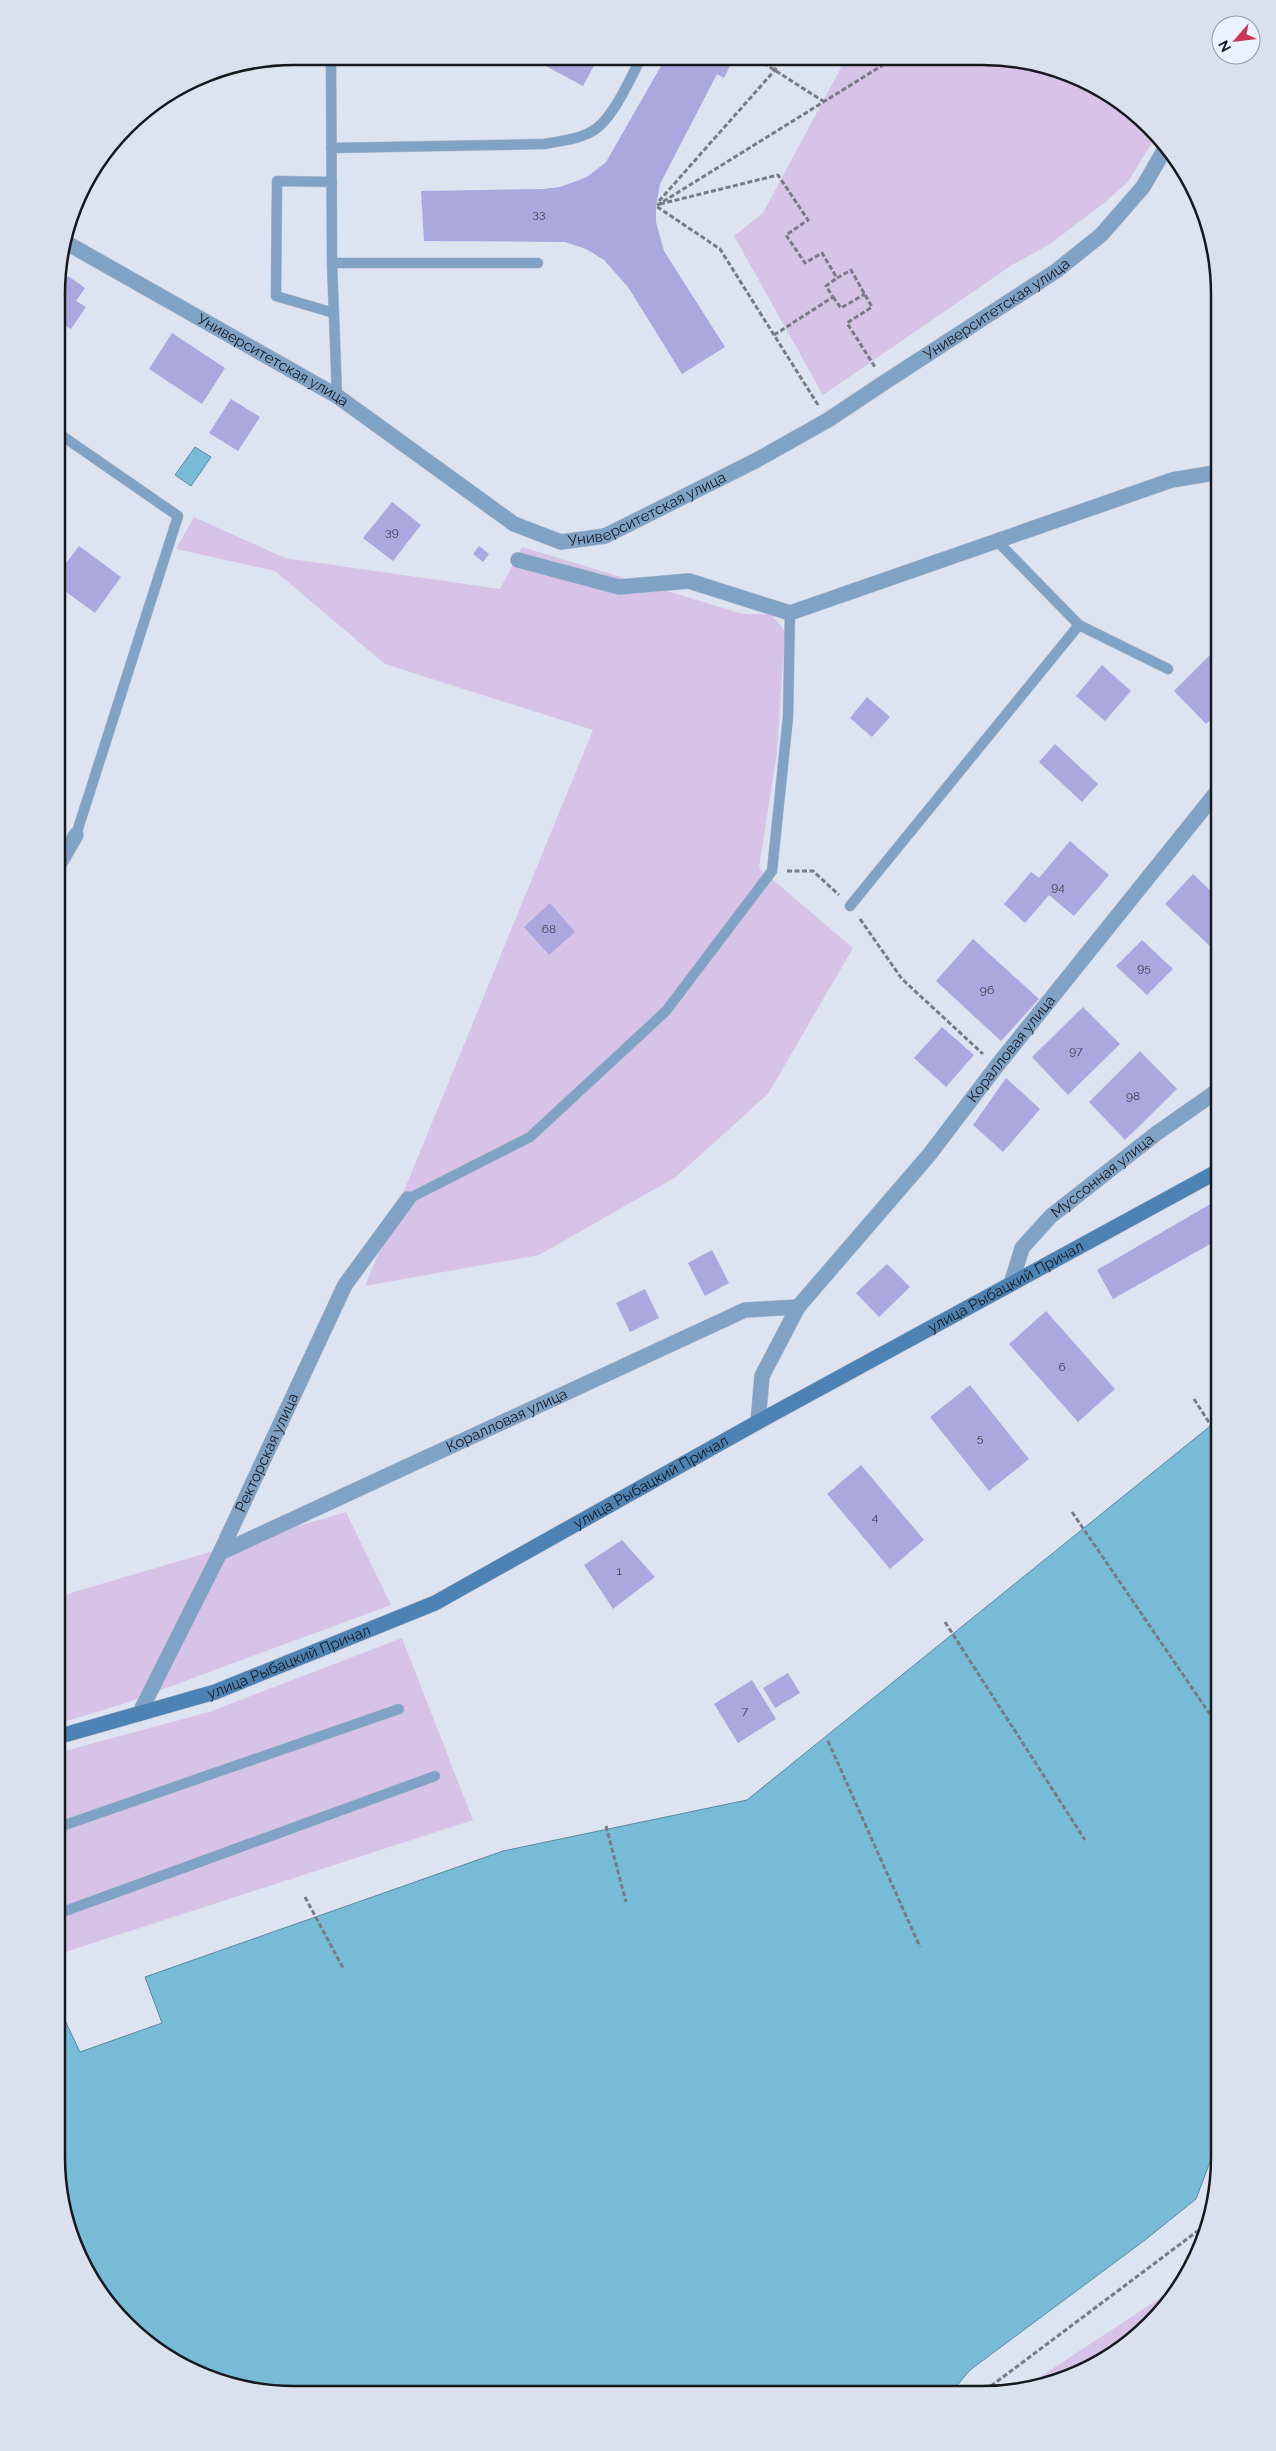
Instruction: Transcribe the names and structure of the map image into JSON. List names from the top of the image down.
{
  "streets": {
    "main road": ["улица Рыбацкий Причал"],
    "street": [
      "Университетская улица",
      "Коралловая улица",
      "Муссонная улица",
      "Ректорская улица"
    ]
  },
  "crossings": [
    ["Коралловая улица", "улица Рыбацкий Причал"],
    ["Коралловая улица", "Ректорская улица"],
    ["Муссонная улица", "улица Рыбацкий Причал"],
    ["улица Рыбацкий Причал", "Ректорская улица"]
  ],
  "house_numbers": [
    "33",
    "39",
    "94",
    "68",
    "95",
    "96",
    "97",
    "98",
    "6",
    "5",
    "4",
    "1",
    "7"
  ],
  "north": "bottom left"
}
